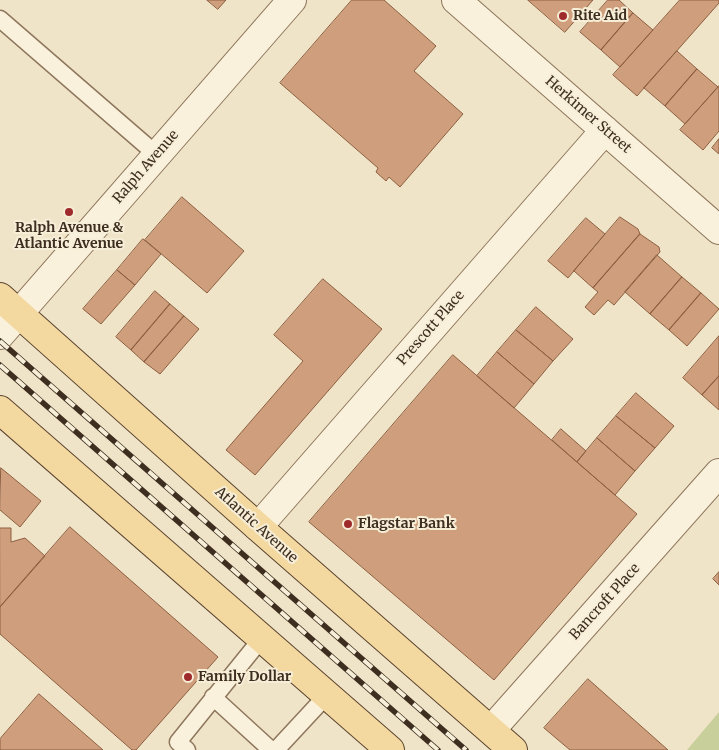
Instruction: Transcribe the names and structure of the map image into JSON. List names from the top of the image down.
{
  "streets": {
    "main road": ["Atlantic Avenue"],
    "street": [
      "Herkimer Street",
      "Ralph Avenue",
      "Prescott Place",
      "Bancroft Place"
    ]
  },
  "crossings": [
    ["Herkimer Street", "Prescott Place"],
    ["Ralph Avenue", "Atlantic Avenue"],
    ["Prescott Place", "Atlantic Avenue"],
    ["Atlantic Avenue", "Bancroft Place"]
  ],
  "places": [
    "Rite Aid",
    "Ralph Avenue & Atlantic Avenue",
    "Flagstar Bank",
    "Family Dollar"
  ]
}
